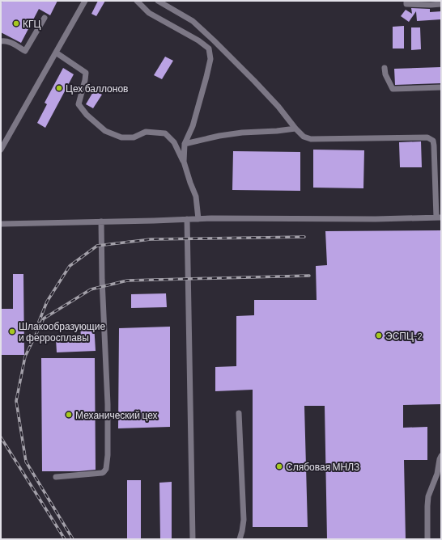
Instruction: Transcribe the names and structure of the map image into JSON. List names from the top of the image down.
{
  "places": [
    "КГЦ",
    "Цех баллонов",
    "Шлакообразующие и ферросплавы",
    "ЭСПЦ-2",
    "Механический цех",
    "Слябовая МНЛЗ"
  ]
}
